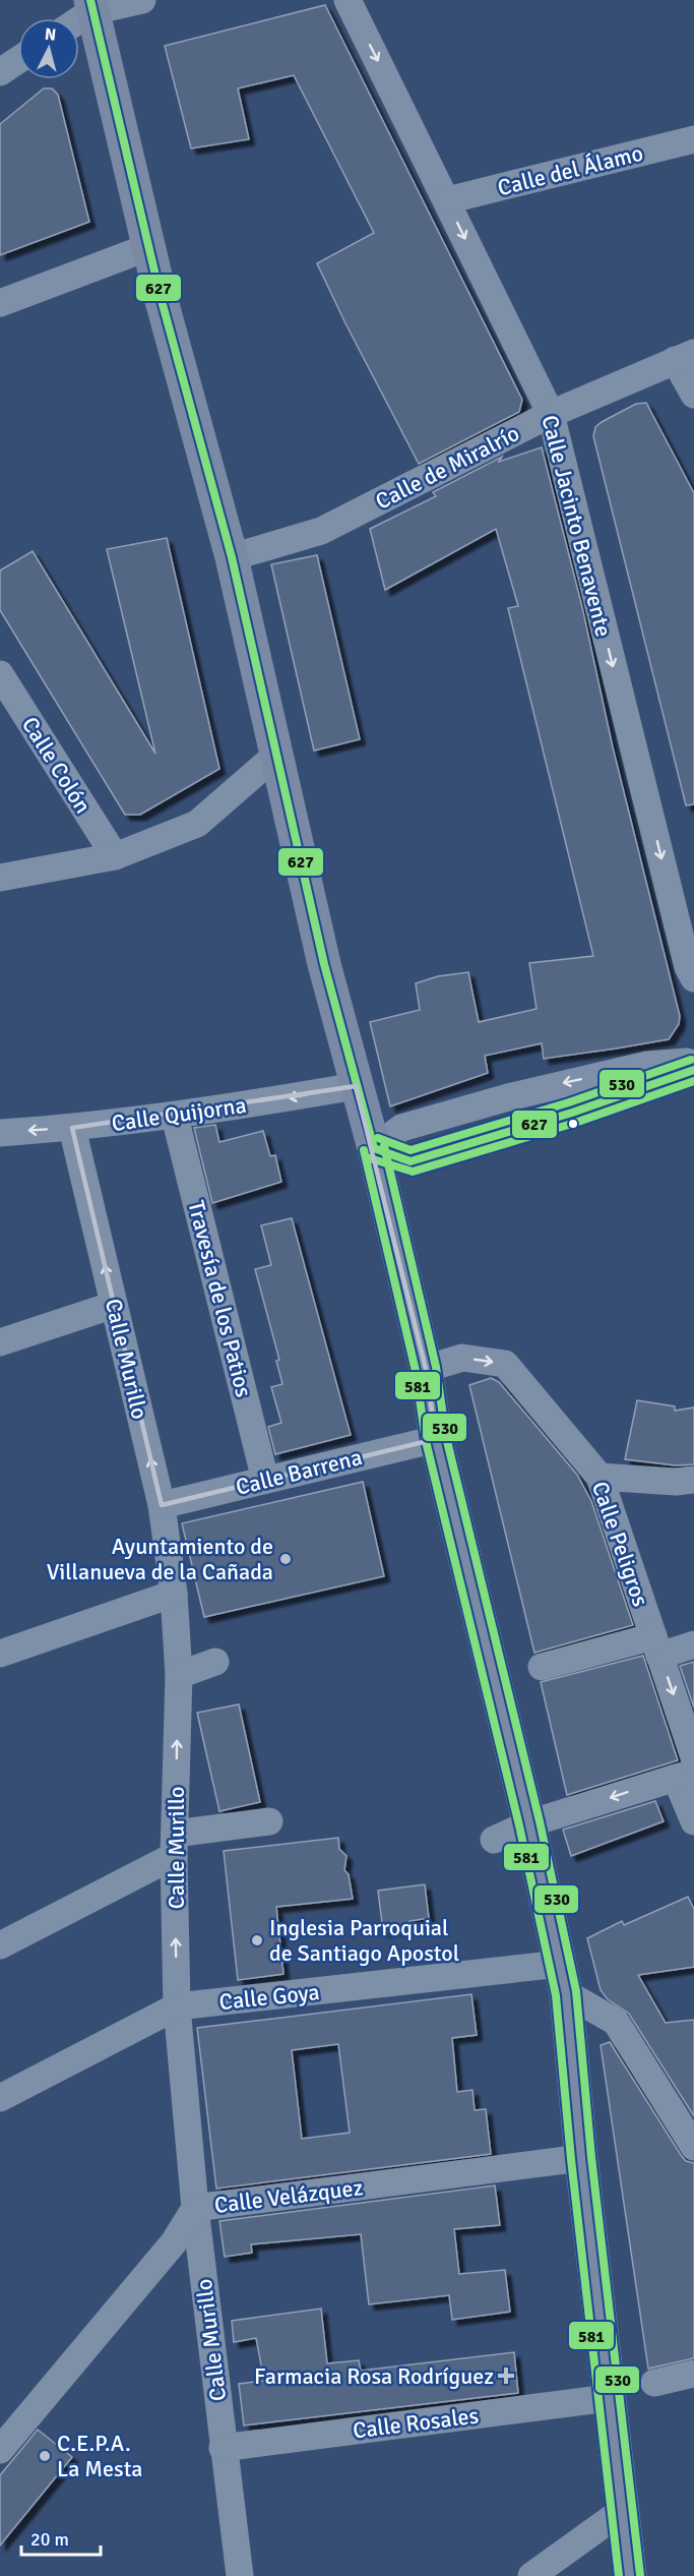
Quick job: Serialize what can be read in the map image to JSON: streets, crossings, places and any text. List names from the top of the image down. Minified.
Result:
{"streets":{"street":["Calle del Álamo","Calle de Miralrío","Calle Jacinto Benavente","Calle Colón","Calle Quijorna","Travesía de los Patios","Calle Murillo","Calle Barrena","Calle Peligros","Calle Goya","Calle Velázquez","Calle Rosales"]},"crossings":[["Calle del Álamo","Calle Jacinto Benavente"],["Calle de Miralrío","Calle Jacinto Benavente"],["Calle Quijorna","Travesía de los Patios"],["Calle Quijorna","Calle Murillo"],["Travesía de los Patios","Calle Barrena"],["Calle Murillo","Calle Barrena"],["Calle Murillo","Calle Goya"],["Calle Murillo","Calle Velázquez"],["Calle Murillo","Calle Rosales"]],"one_way":["Calle Jacinto Benavente","Calle Quijorna","Calle Murillo","Calle Peligros"],"places":{"other":["Ayuntamiento de Villanueva de la Cañada","Inglesia Parroquial de Santiago Apostol","C.E.P.A. La Mesta"],"health":["Farmacia Rosa Rodríguez"]},"lines":["transit line 627","transit line 530","transit line 581"],"scale_bar":"20 m","north":"top"}
